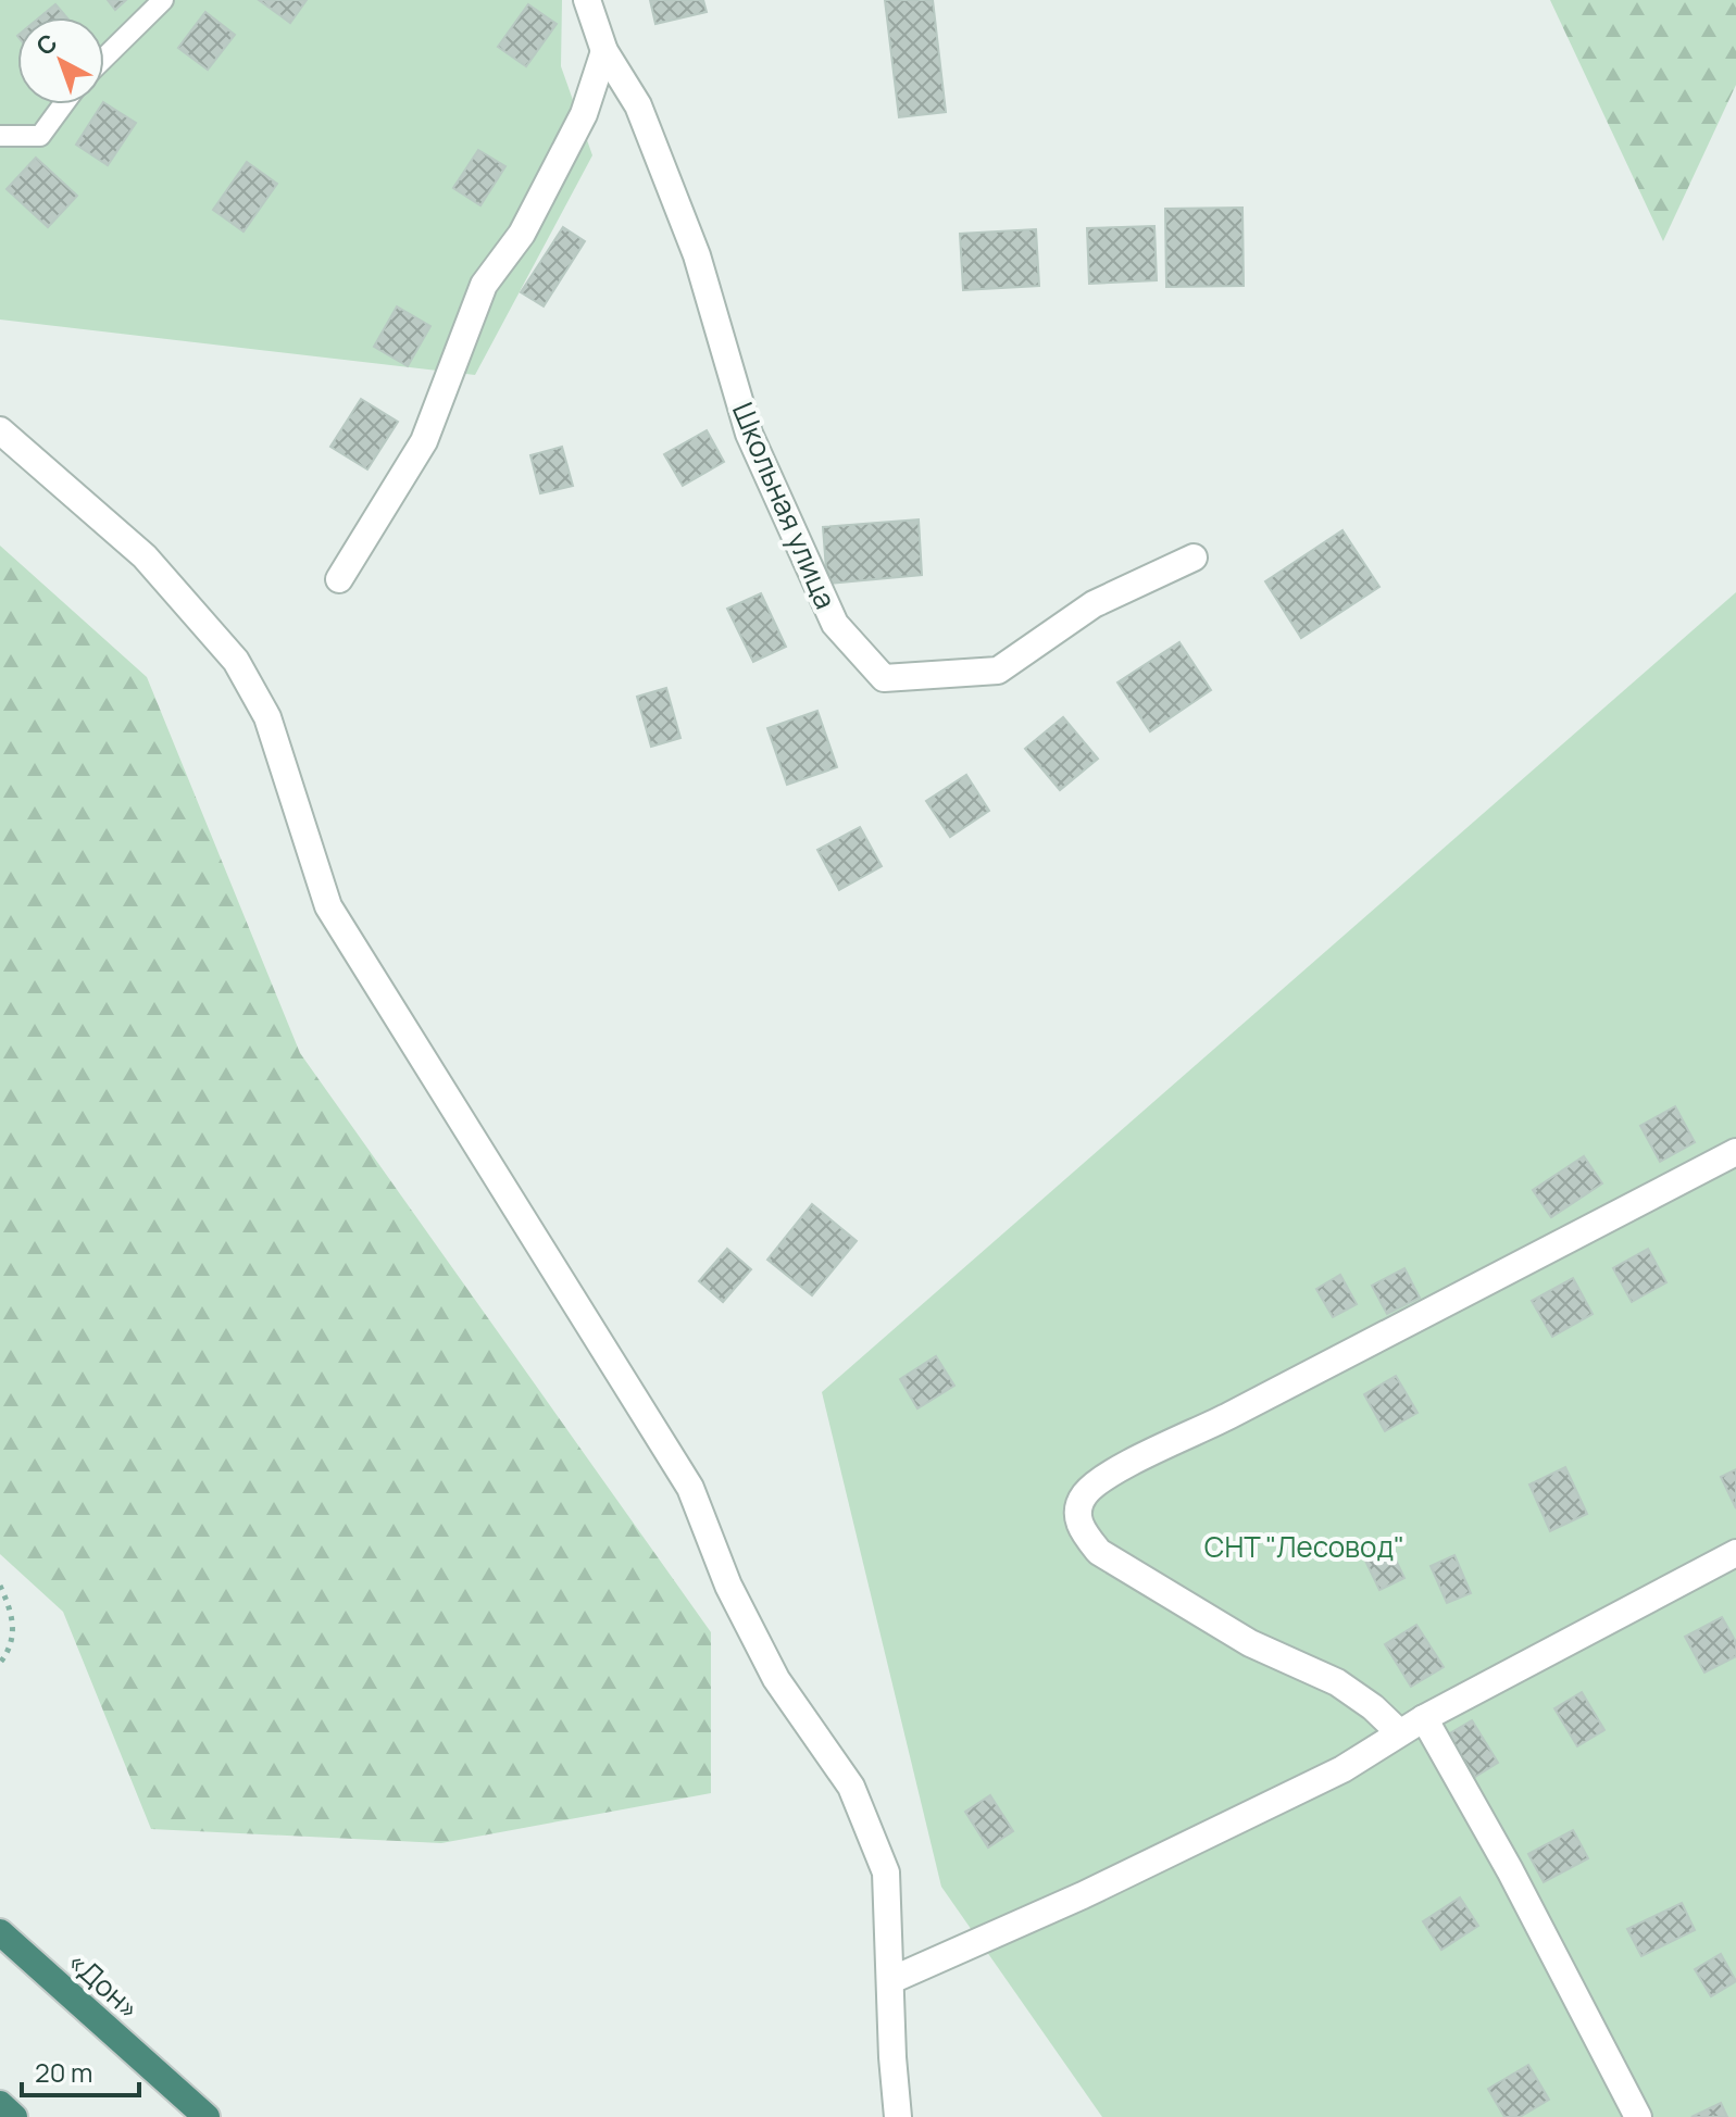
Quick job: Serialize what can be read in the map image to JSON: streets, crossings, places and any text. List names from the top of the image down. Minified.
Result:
{"streets":{"highway":["«Дон»"],"street":["Школьная улица"]},"parks":["СНТ \"Лесовод\""],"scale_bar":"20 m","north":"top left"}
